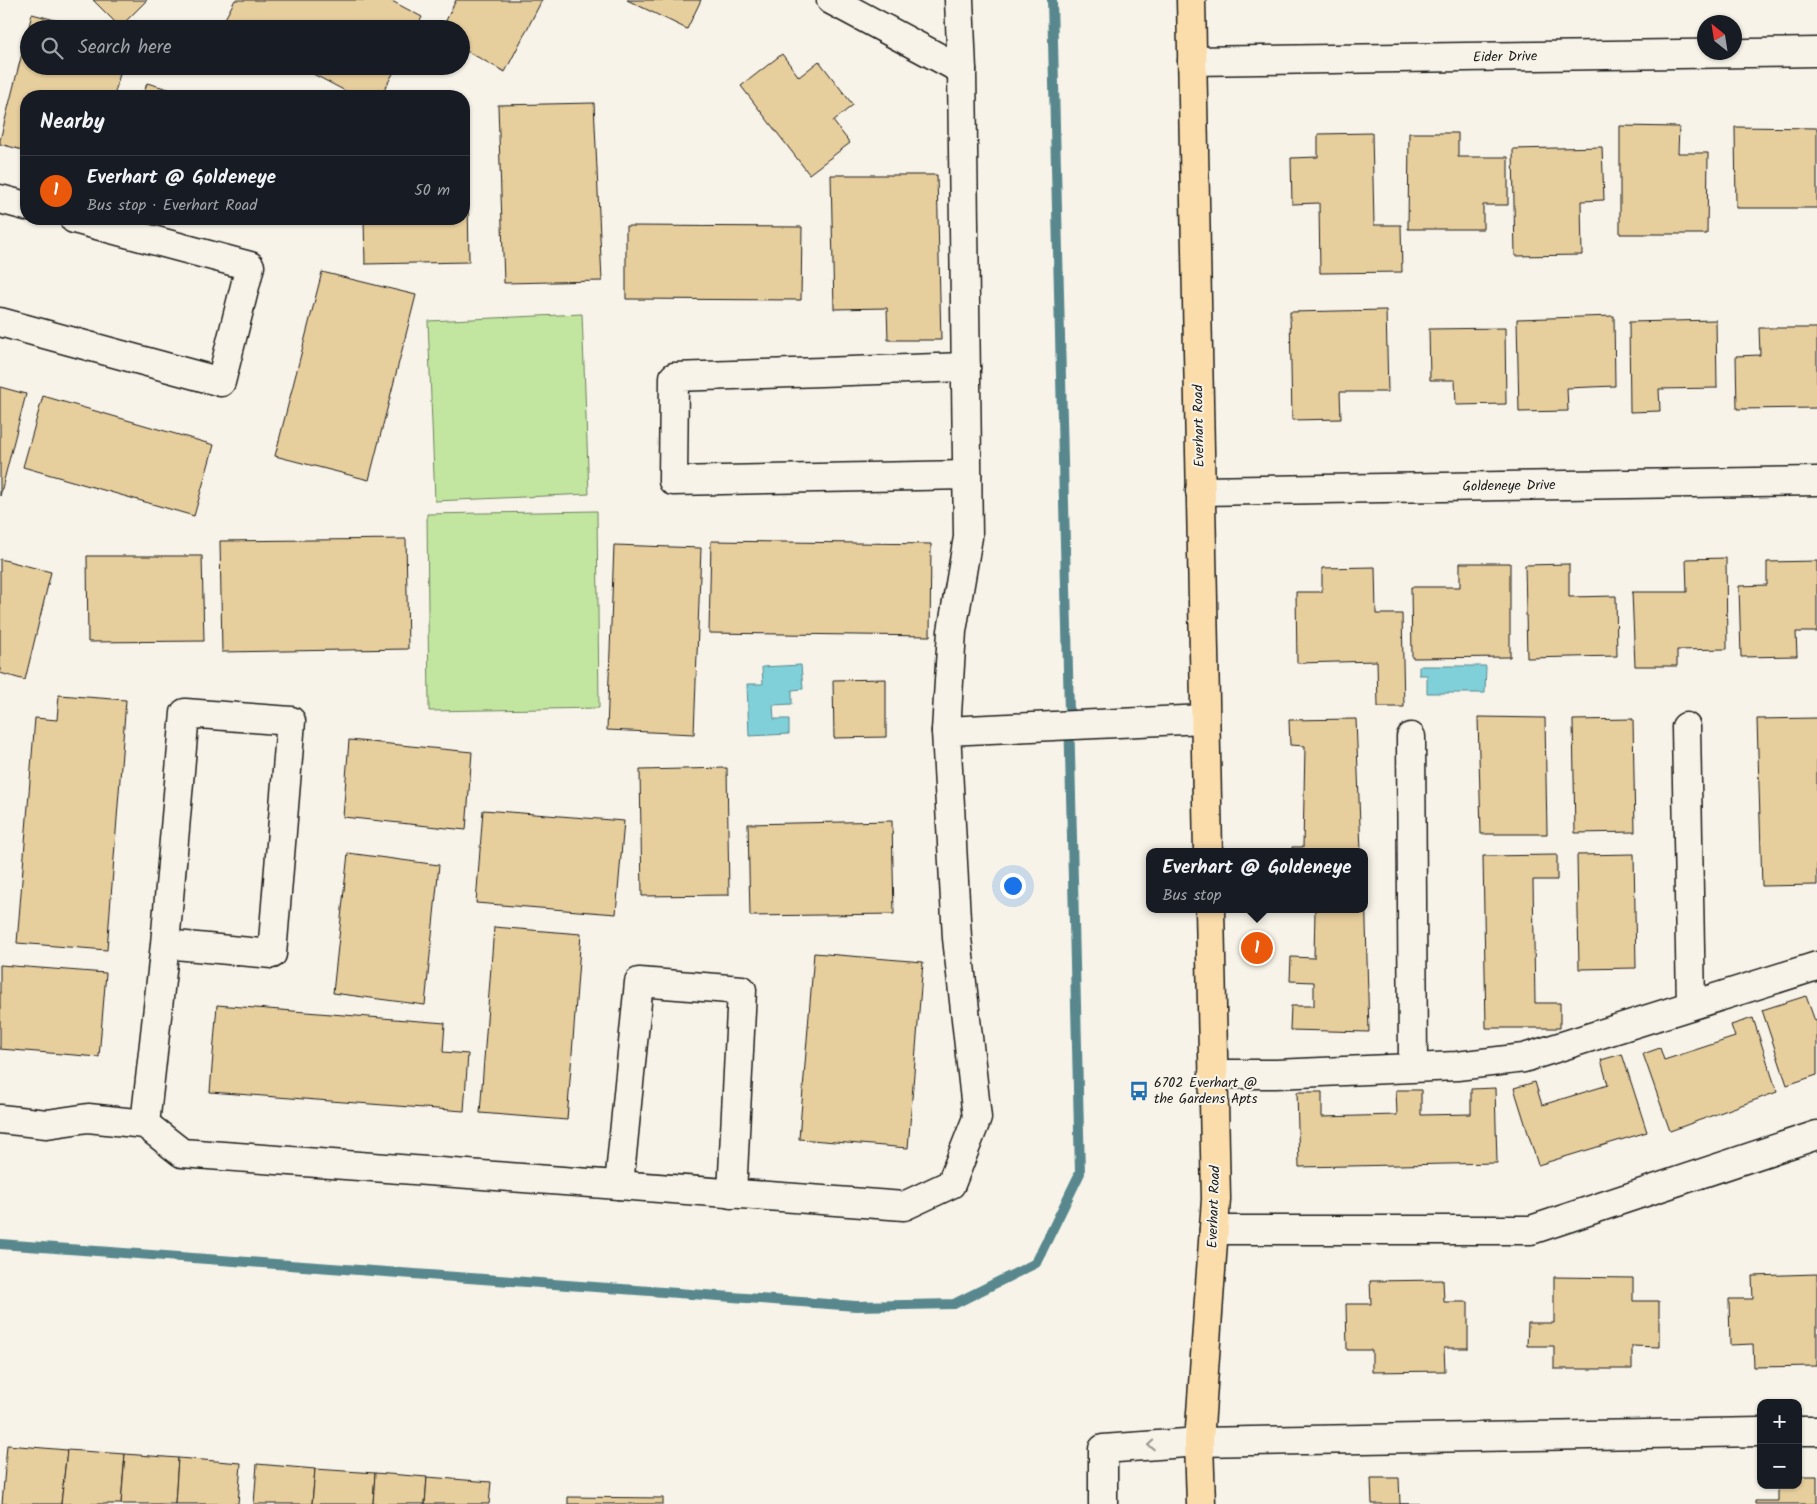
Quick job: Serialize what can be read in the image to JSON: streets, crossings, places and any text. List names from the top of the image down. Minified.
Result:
{"streets":{"main road":["Everhart Road"],"street":["Eider Drive","Goldeneye Drive"]},"crossings":[["Eider Drive","Everhart Road"],["Everhart Road","Goldeneye Drive"]],"places":{"bus stop":["6702 Everhart @ the Gardens Apts"]},"north":"top left","page":{"search":"Search here","heading":"Nearby","list":[{"mark":"1","name":"Everhart @ Goldeneye","note":"Bus stop · Everhart Road","value":"50 m"}],"popup":["Everhart @ Goldeneye","Bus stop"],"pins":"1","map_buttons":["+","−"]}}
